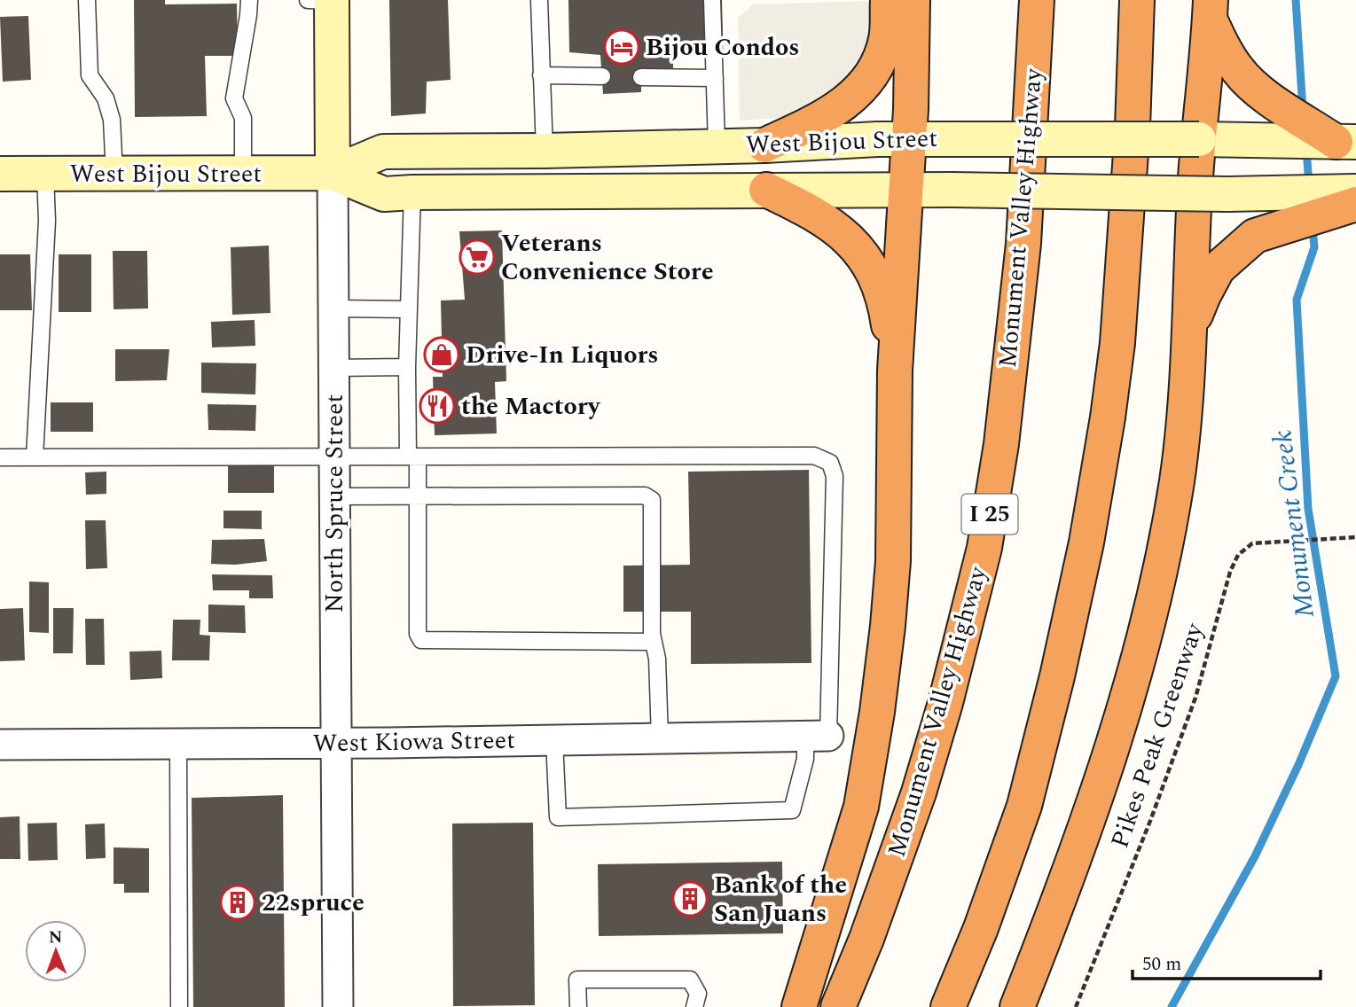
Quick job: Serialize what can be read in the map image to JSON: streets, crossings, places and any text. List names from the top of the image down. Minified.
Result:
{"streets":{"highway":["Monument Valley Highway","I 25"],"main road":["West Bijou Street","North Spruce Street"],"street":["West Kiowa Street"],"path":["Pikes Peak Greenway"]},"crossings":[["West Bijou Street","North Spruce Street"],["North Spruce Street","West Kiowa Street"]],"water":["Monument Creek"],"places":{"hotel":["Bijou Condos"],"supermarket":["Veterans Convenience Store"],"shop":["Drive-In Liquors"],"restaurant":["the Mactory"],"building":["Bank of the San Juans","22spruce"]},"scale_bar":"50 m","north":"top"}
